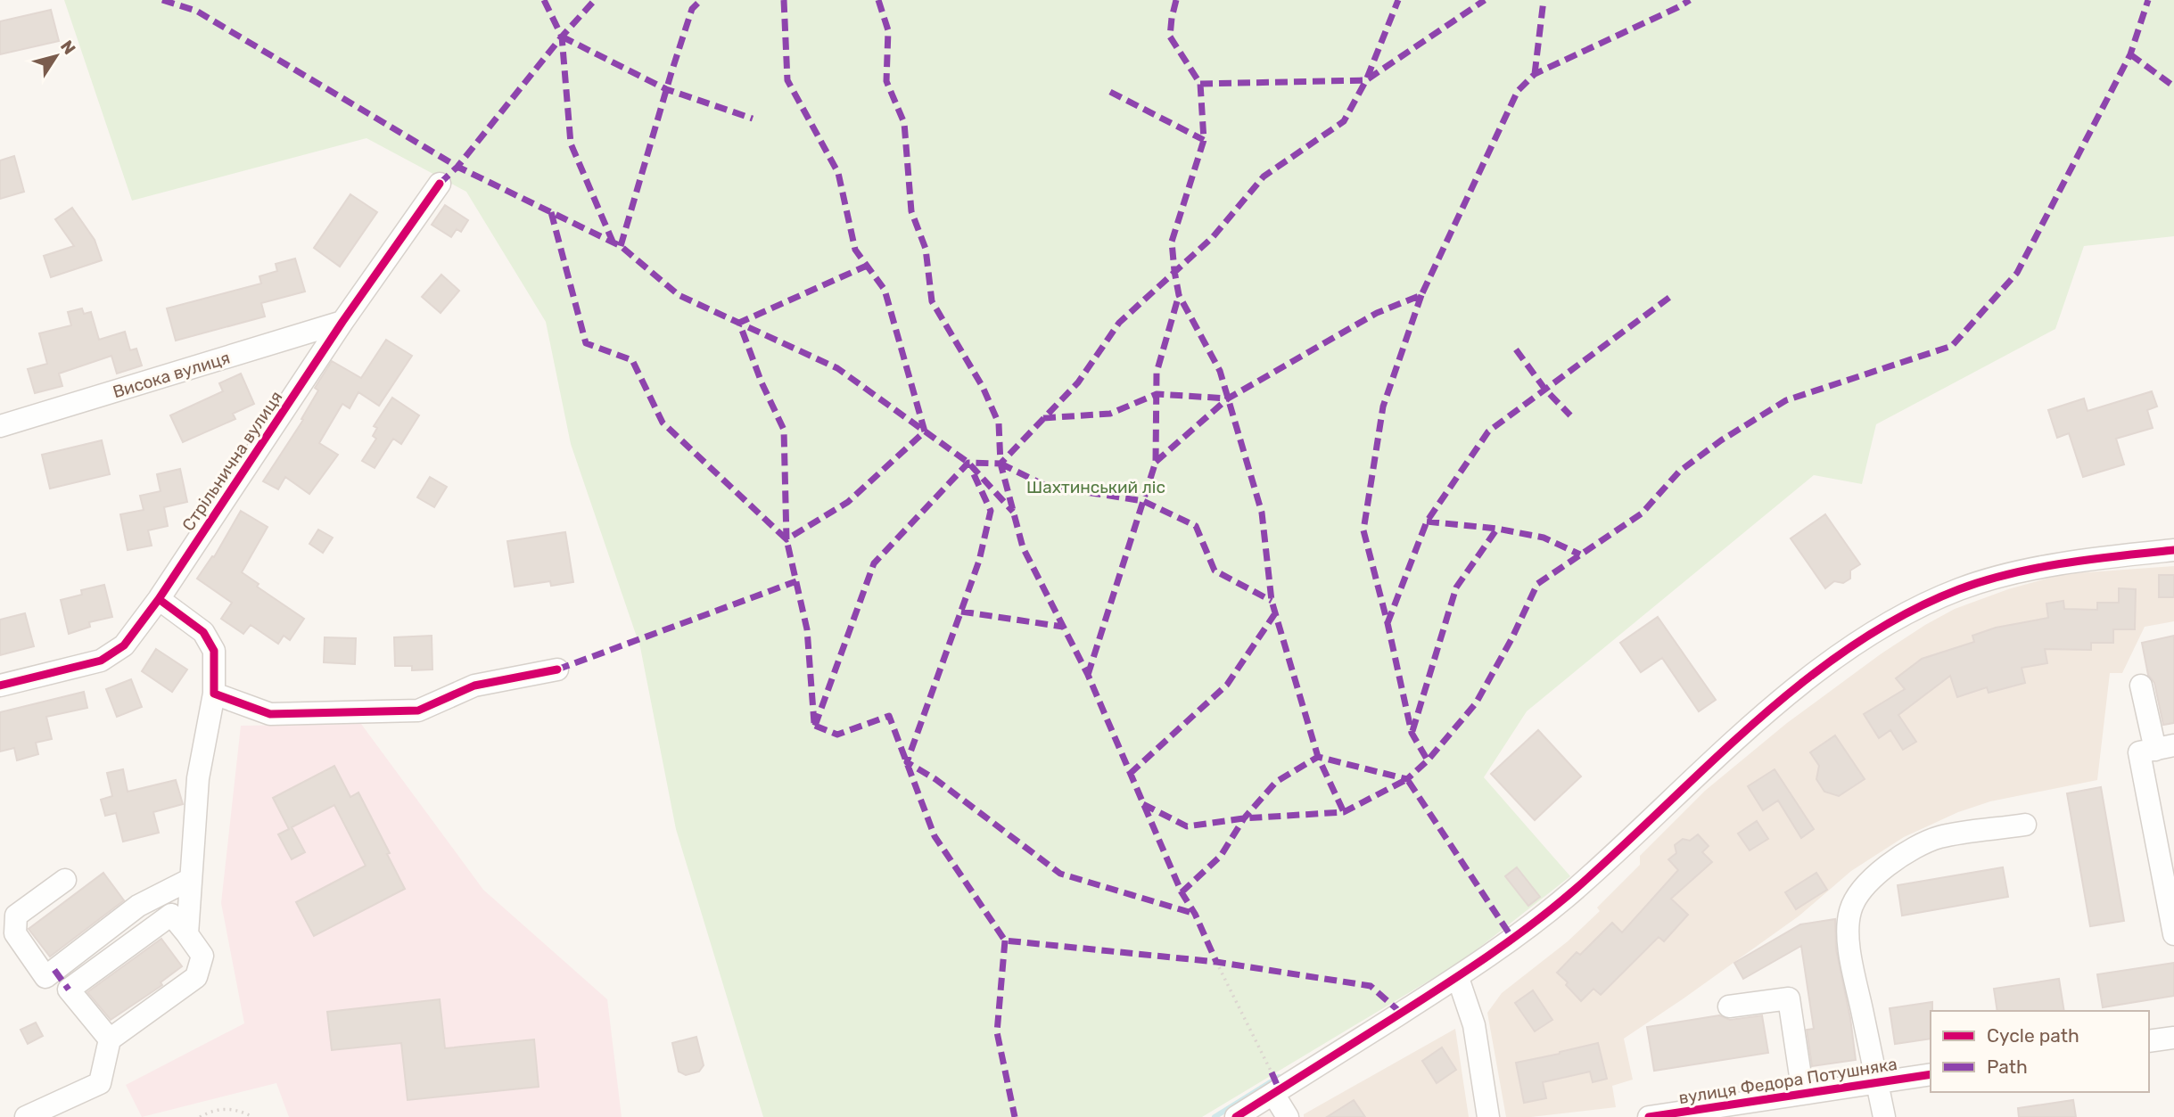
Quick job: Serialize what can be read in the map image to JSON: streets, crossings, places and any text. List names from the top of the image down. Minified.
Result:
{"streets":{"street":["Висока вулиця","Стрільнична вулиця","вулиця Федора Потушняка"]},"crossings":[["Висока вулиця","Стрільнична вулиця"]],"parks":["Шахтинський ліс"],"legend":["Cycle path","Path"],"north":"top right"}
